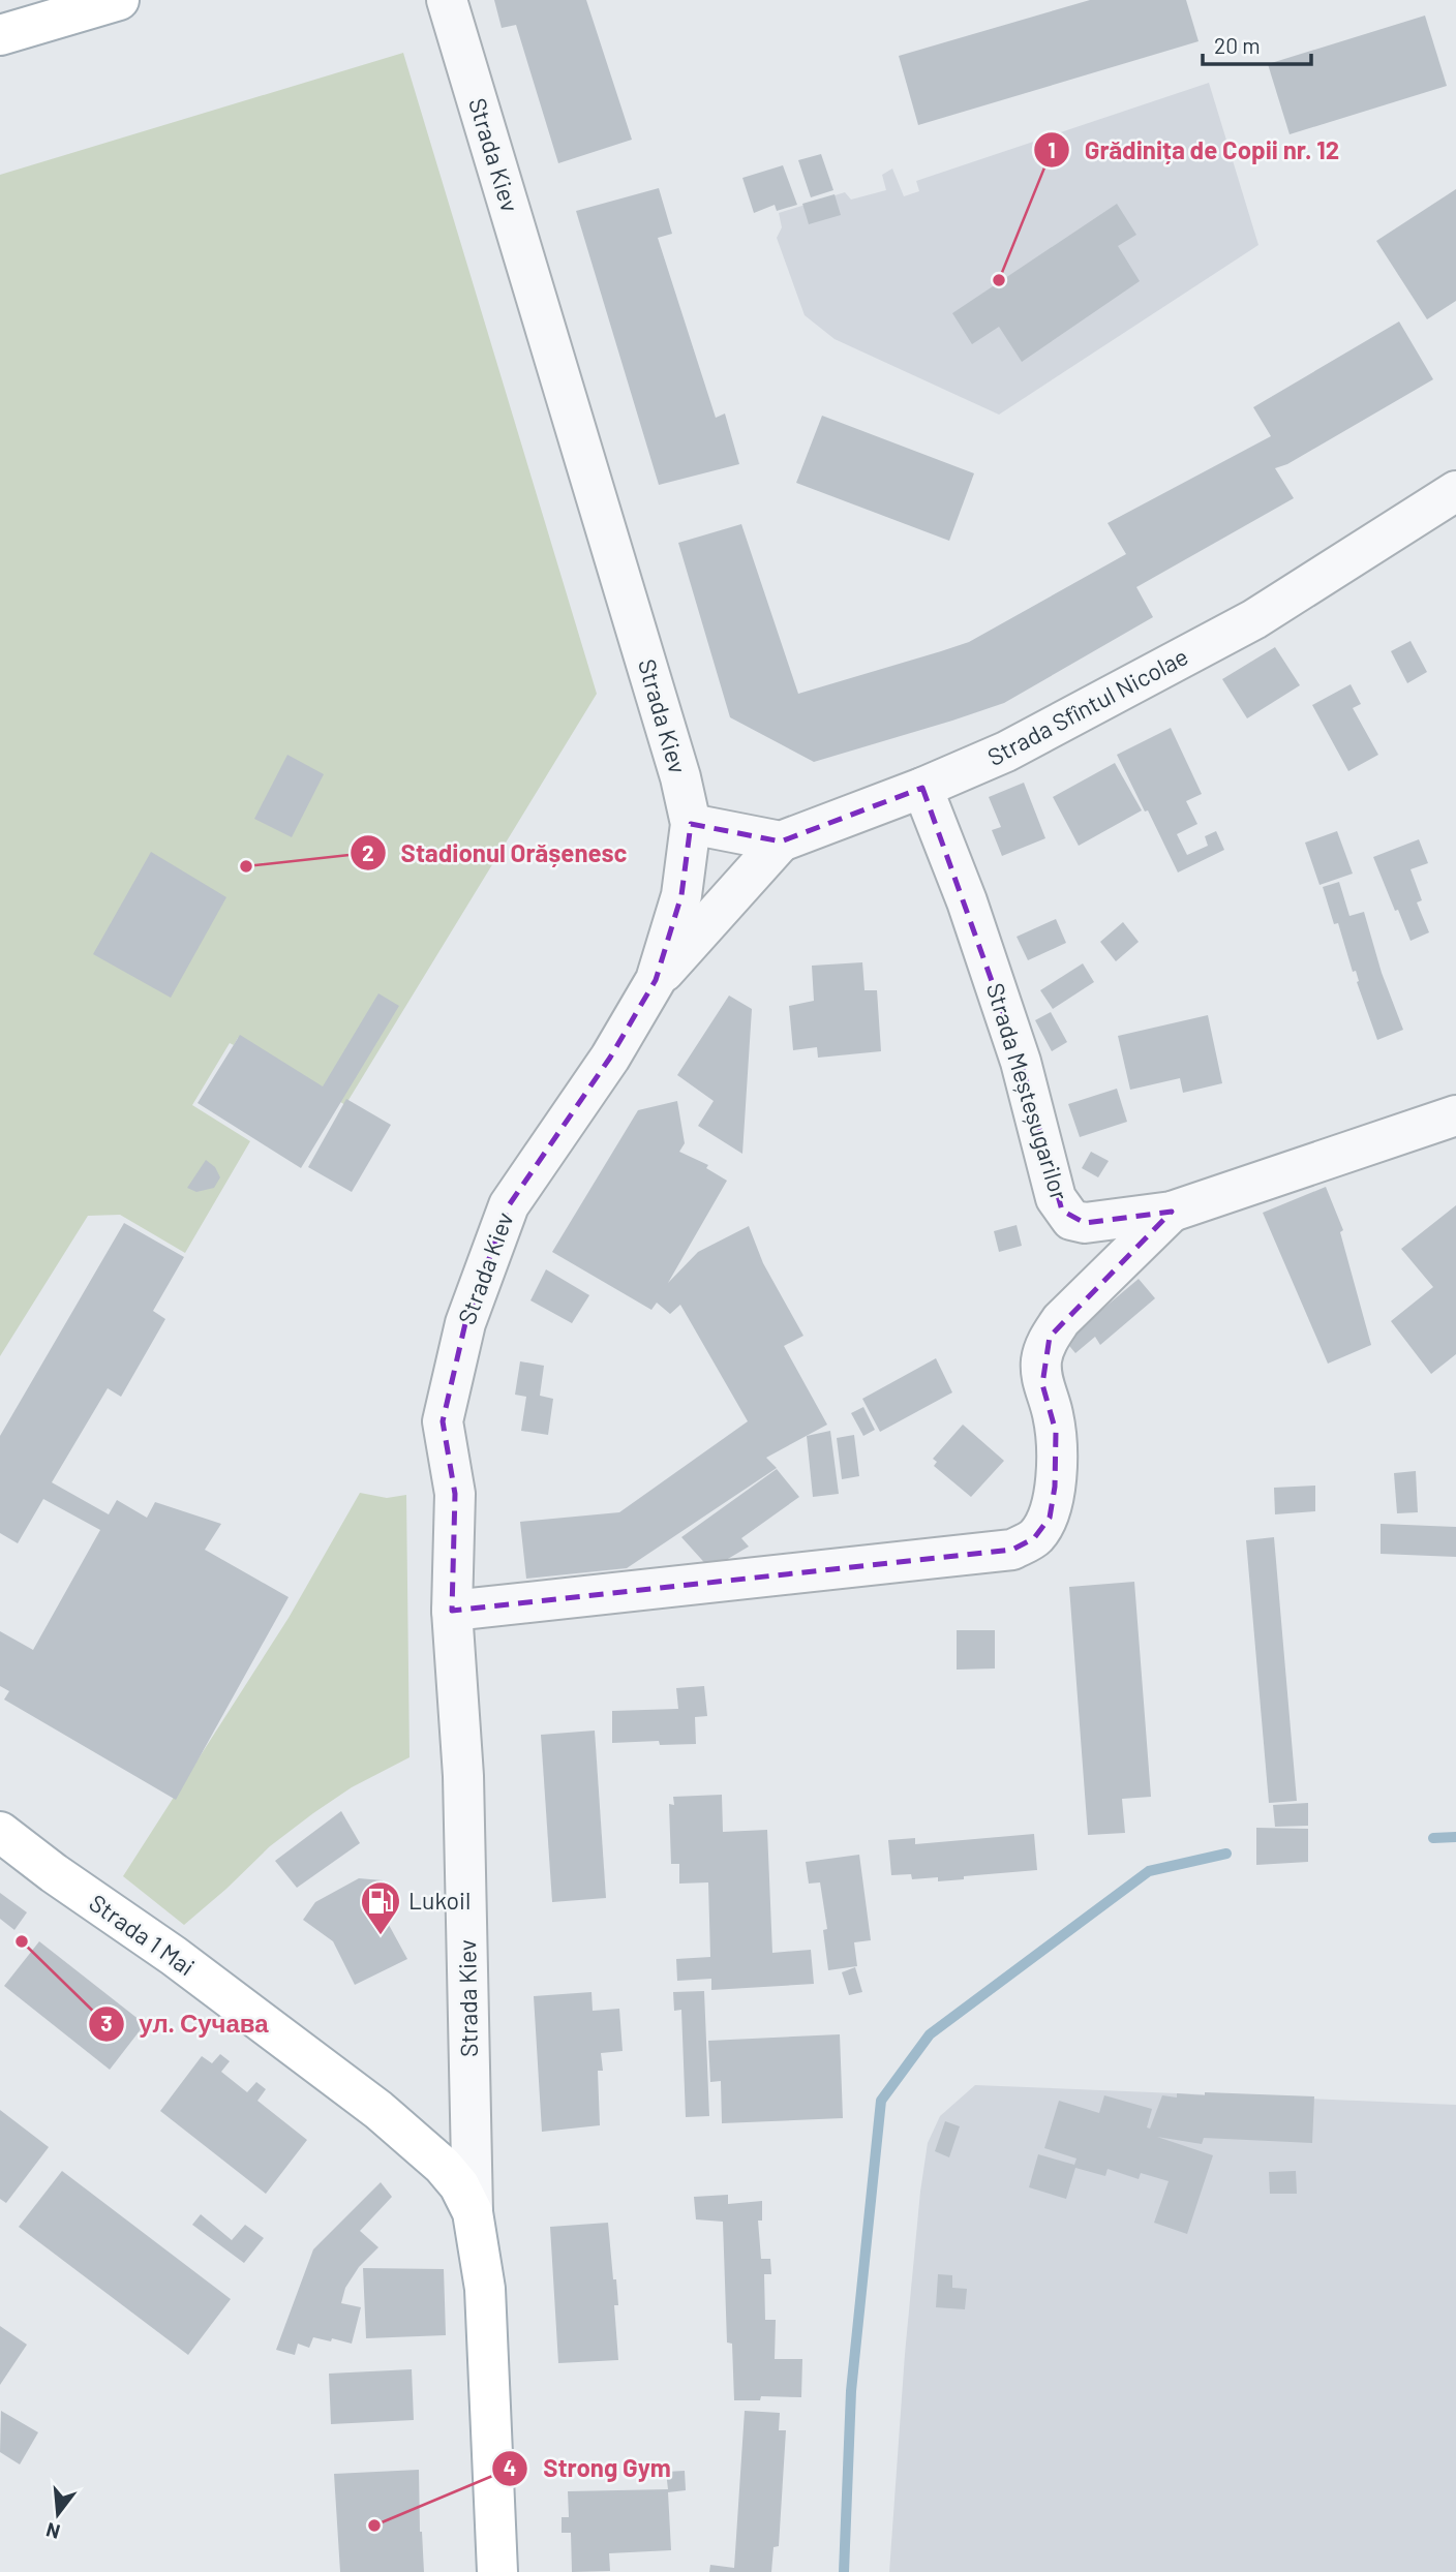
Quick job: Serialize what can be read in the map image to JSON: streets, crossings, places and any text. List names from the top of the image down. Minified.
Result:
{"streets":{"main road":["Strada Kiev","Strada 1 Mai"],"street":["Strada Sfîntul Nicolae","Strada Meșteșugarilor"]},"crossings":[["Strada Kiev","Strada 1 Mai"],["Strada Sfîntul Nicolae","Strada Meșteșugarilor"]],"places":{"other":["Grădinița de Copii nr. 12","Stadionul Orășenesc","ул. Сучава","Strong Gym"],"fuel station":["Lukoil"]},"scale_bar":"20 m","north":"bottom"}
